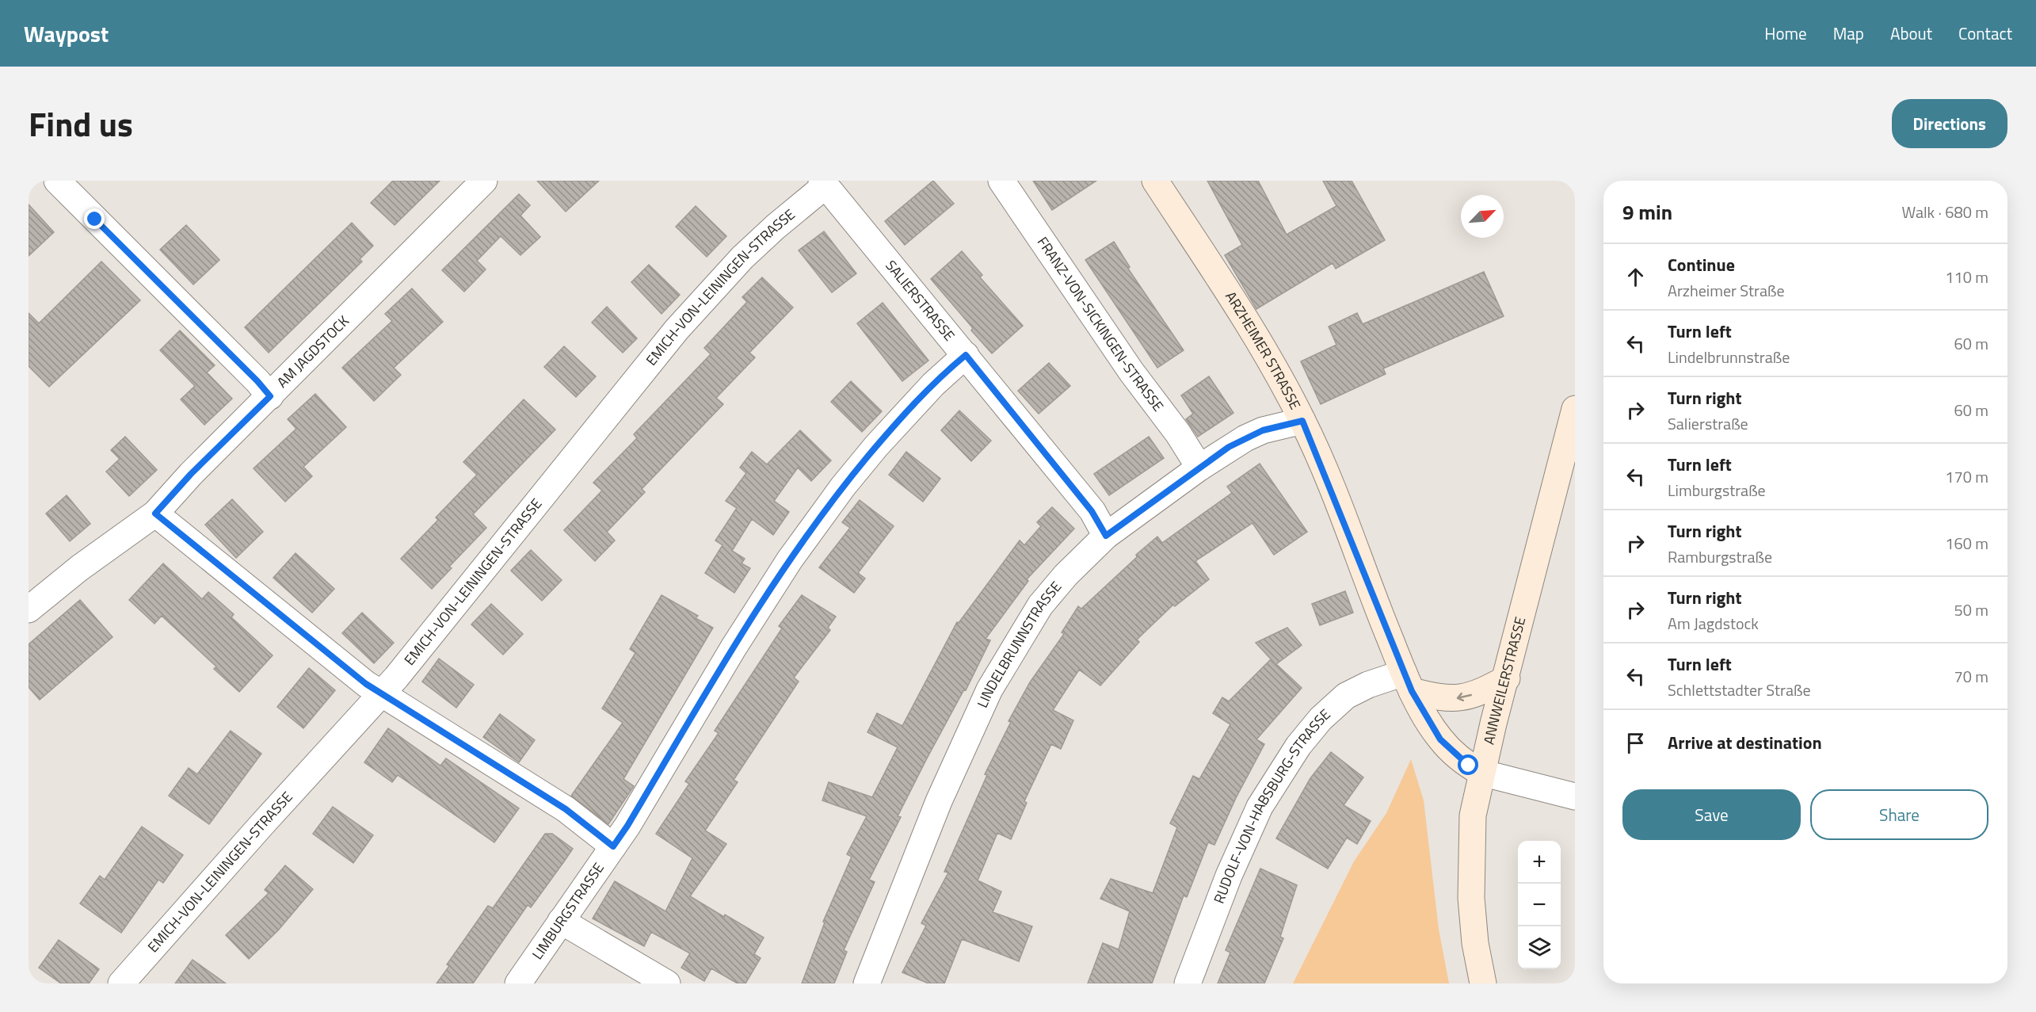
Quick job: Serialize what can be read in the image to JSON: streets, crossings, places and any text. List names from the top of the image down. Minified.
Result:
{"streets":{"street":["EMICH-VON-LEININGEN-STRASSE","SALIERSTRASSE","FRANZ-VON-SICKINGEN-STRASSE","ARZHEIMER STRASSE","AM JAGDSTOCK","LINDELBRUNNSTRASSE","ANNWEILERSTRASSE","RUDOLF-VON-HABSBURG-STRASSE","LIMBURGSTRASSE"]},"crossings":[["EMICH-VON-LEININGEN-STRASSE","SALIERSTRASSE"],["SALIERSTRASSE","LINDELBRUNNSTRASSE"],["SALIERSTRASSE","LIMBURGSTRASSE"],["FRANZ-VON-SICKINGEN-STRASSE","LINDELBRUNNSTRASSE"],["ARZHEIMER STRASSE","LINDELBRUNNSTRASSE"],["ARZHEIMER STRASSE","ANNWEILERSTRASSE"],["ARZHEIMER STRASSE","RUDOLF-VON-HABSBURG-STRASSE"]],"north":"top right","page":{"header":"Waypost","nav":["Home","Map","About","Contact"],"title":"Find us","buttons":["Directions",["Save","Share"]],"heading":["9 min","Walk · 680 m"],"list":[["Continue","Arzheimer Straße","110 m"],["Turn left","Lindelbrunnstraße","60 m"],["Turn right","Salierstraße","60 m"],["Turn left","Limburgstraße","170 m"],["Turn right","Ramburgstraße","160 m"],["Turn right","Am Jagdstock","50 m"],["Turn left","Schlettstadter Straße","70 m"],"Arrive at destination"],"map_buttons":["+","−"]}}
